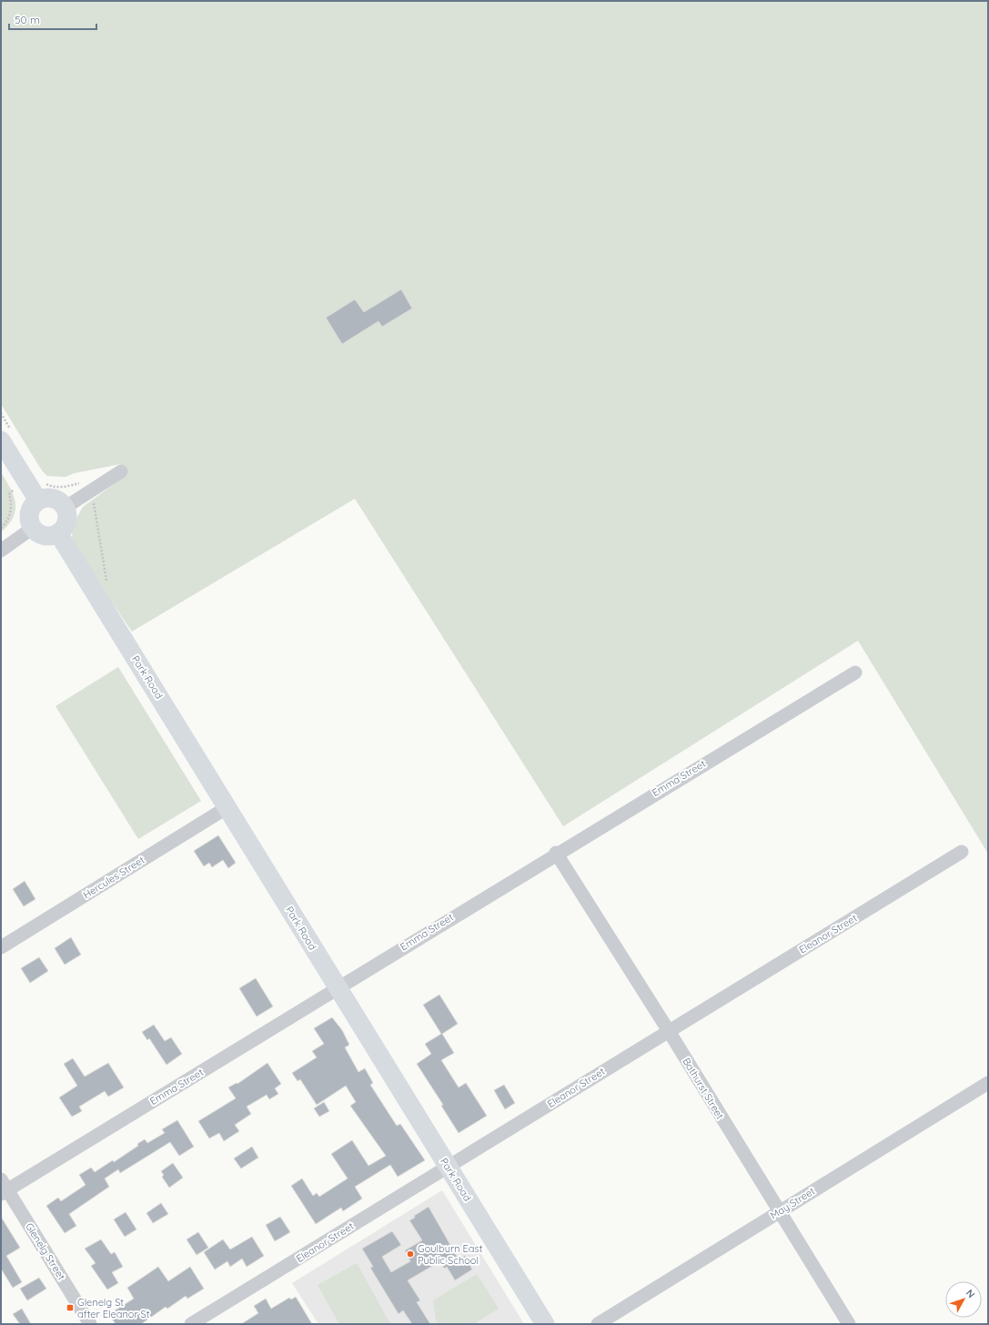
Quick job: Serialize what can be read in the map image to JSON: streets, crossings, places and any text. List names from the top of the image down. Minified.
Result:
{"streets":{"street":["Park Road","Emma Street","Hercules Street","Eleanor Street","Bathurst Street","May Street","Glenelg Street"]},"crossings":[["Park Road","Emma Street"],["Park Road","Hercules Street"],["Park Road","Eleanor Street"],["Emma Street","Bathurst Street"],["Emma Street","Glenelg Street"],["Eleanor Street","Bathurst Street"],["Bathurst Street","May Street"]],"places":{"other":["Goulburn East Public School"],"transit":["Glenelg St after Eleanor St"]},"scale_bar":"50 m","north":"top right"}
